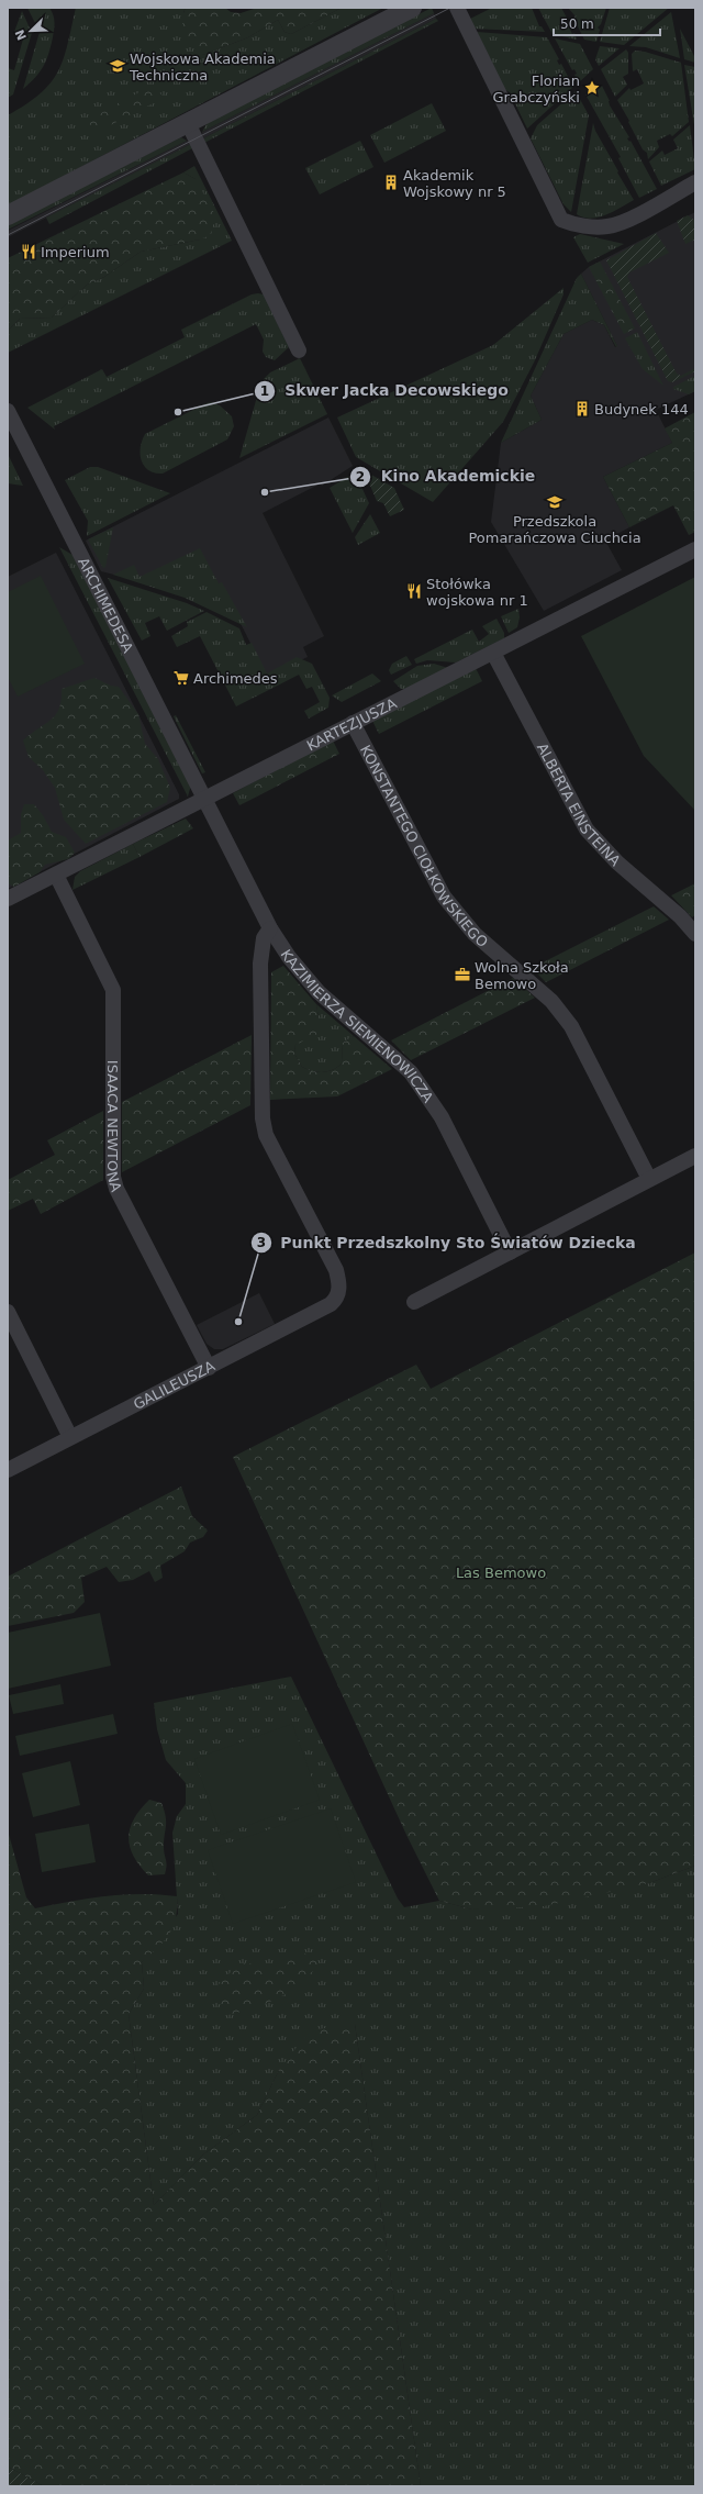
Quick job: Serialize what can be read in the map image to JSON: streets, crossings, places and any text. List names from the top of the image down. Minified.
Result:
{"streets":{"street":["ARCHIMEDESA","KARTEZJUSZA","ALBERTA EINSTEINA","KONSTANTEGO CIOŁKOWSKIEGO","KAZIMIERZA SIEMIENOWICZA","ISAACA NEWTONA","GALILEUSZA"]},"crossings":[["ARCHIMEDESA","KARTEZJUSZA"],["ARCHIMEDESA","KAZIMIERZA SIEMIENOWICZA"],["KARTEZJUSZA","ALBERTA EINSTEINA"],["KARTEZJUSZA","KONSTANTEGO CIOŁKOWSKIEGO"],["KARTEZJUSZA","KAZIMIERZA SIEMIENOWICZA"],["KARTEZJUSZA","ISAACA NEWTONA"],["KAZIMIERZA SIEMIENOWICZA","GALILEUSZA"],["ISAACA NEWTONA","GALILEUSZA"]],"parks":["Las Bemowo"],"places":{"school or university":["Wojskowa Akademia Techniczna","Przedszkola Pomarańczowa Ciuchcia"],"place":["Florian Grabczyński"],"building":["Akademik Wojskowy nr 5","Budynek 144"],"restaurant":["Imperium","Stołówka wojskowa nr 1"],"other":["Skwer Jacka Decowskiego","Kino Akademickie","Punkt Przedszkolny Sto Światów Dziecka"],"supermarket":["Archimedes"],"office":["Wolna Szkoła Bemowo"]},"scale_bar":"50 m","north":"bottom left"}
